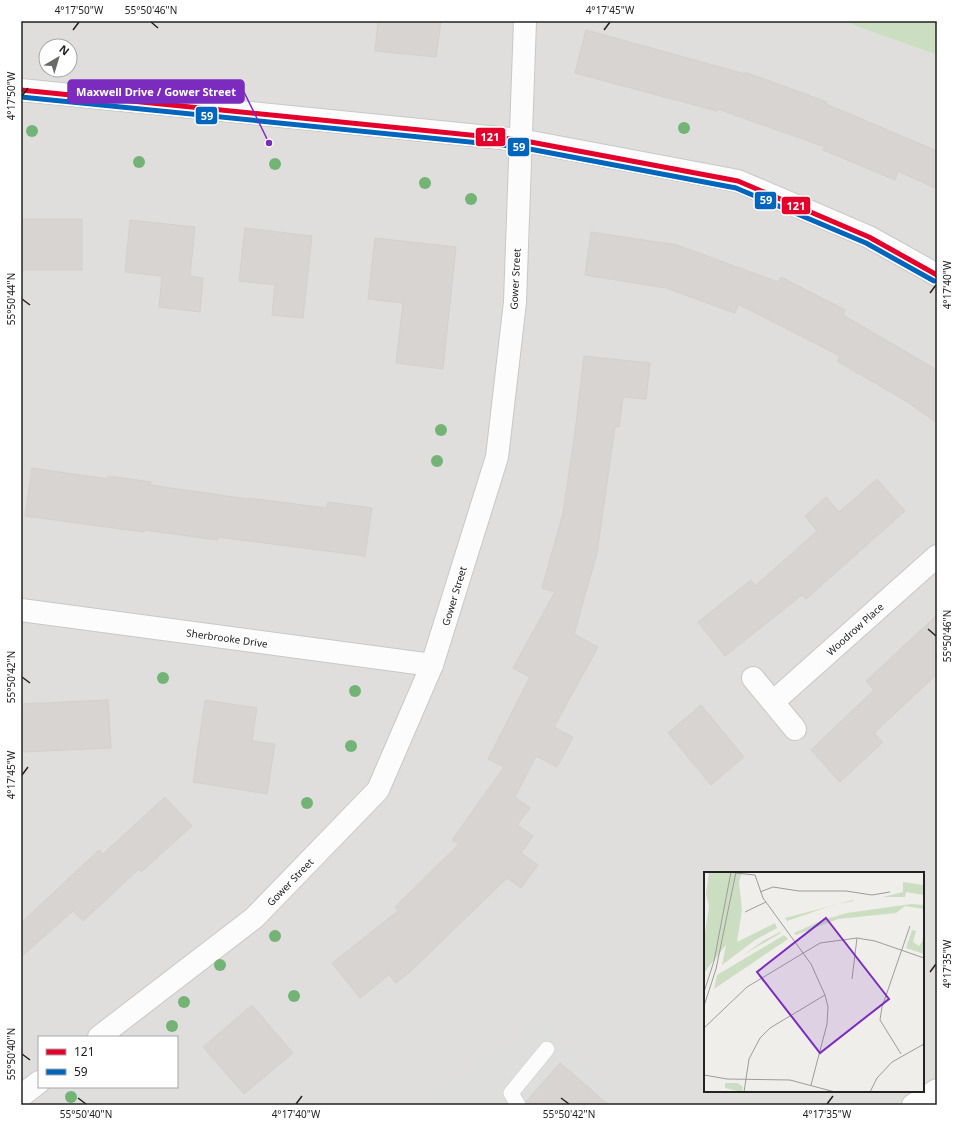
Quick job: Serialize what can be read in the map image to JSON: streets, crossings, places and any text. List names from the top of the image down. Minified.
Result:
{"streets":{"street":["Gower Street","Woodrow Place","Sherbrooke Drive"]},"crossings":[["Gower Street","Sherbrooke Drive"]],"places":["Maxwell Drive / Gower Street"],"lines":["transit line 121","transit line 59"],"legend":["121","59"],"north":"top right","coordinates":["4°17'50\"W","55°50'46\"N","4°17'45\"W","4°17'40\"W","55°50'44\"N","55°50'42\"N","4°17'35\"W","55°50'40\"N"]}
